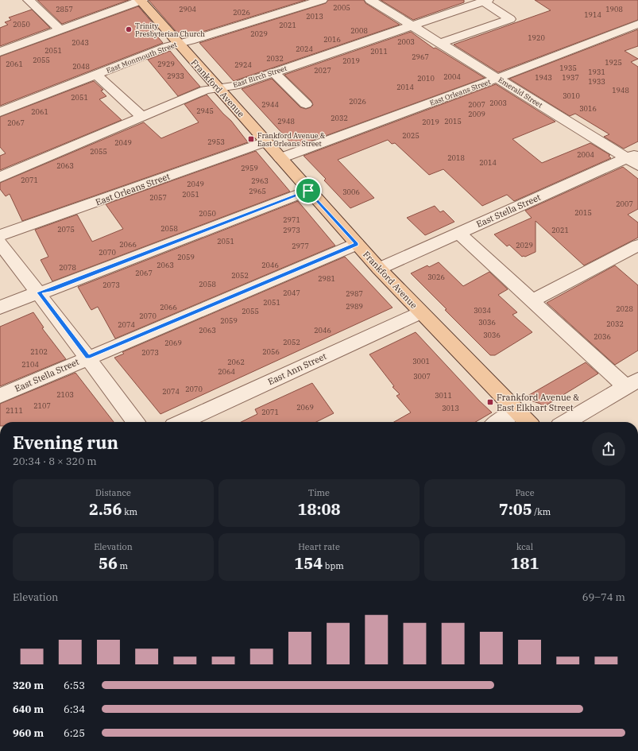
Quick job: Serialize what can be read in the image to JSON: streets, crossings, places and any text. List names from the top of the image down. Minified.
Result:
{"streets":{"main road":["Frankford Avenue"],"street":["East Monmouth Street","East Birch Street","East Orleans Street","Emerald Street","East Stella Street","East Ann Street"]},"crossings":[["East Monmouth Street","Frankford Avenue"],["East Birch Street","Frankford Avenue"],["East Birch Street","Emerald Street"],["Frankford Avenue","East Orleans Street"],["Frankford Avenue","East Stella Street"],["Frankford Avenue","East Ann Street"],["East Orleans Street","Emerald Street"],["Emerald Street","East Stella Street"]],"places":{"other":["Trinity Presbyterian Church"],"transit":["Frankford Avenue & East Orleans Street","Frankford Avenue & East Elkhart Street"]},"house_numbers":["2005","2857","2904","1908","2026","1914","2013","2050","2021","2008","2029","1920","2016","2003","2043","2024","2051","2011","2967","2032","2055","2019","1925","2061","2929","2924","2048","1935","2027","1931","2933","2004","1943","1937","2010","1933","2014","1948","3010","2051","2026","2003","2944","2007","3016","2945","2061","2009","2032","2948","2015","2019","2067","2025","2953","2049","2055","2004","2018","2014","2063","2959","2071","2963","2049","2965","3006","2051","2057","2007","2015","2050","2971","2058","2075","2973","2021","2051","2066","2029","2977","2070","2059","2063","2046","2078","2067","2052","3026","2981","2058","2073","2047","2987","2051","2989","2066","2028","3034","2055","2070","2059","3036","2032","2074","2063","2046","3036","2036","2052","2069","2102","2056","2073","3001","2062","2104","2064","3007","2070","2074","2103","3011","2107","2069","3013","2111","2071"],"page":{"heading":["Evening run","20:34 · 8 × 320 m"],"stats":[["Distance","2.56 km"],["Time","18:08"],["Pace","7:05 /km"],["Elevation","56 m"],["Heart rate","154 bpm"],["kcal","181"]],"chart":["Elevation","69–74 m"],"list":[{"name":"320 m","note":"6:53"},{"name":"640 m","note":"6:34"},{"name":"960 m","note":"6:25"}]}}
